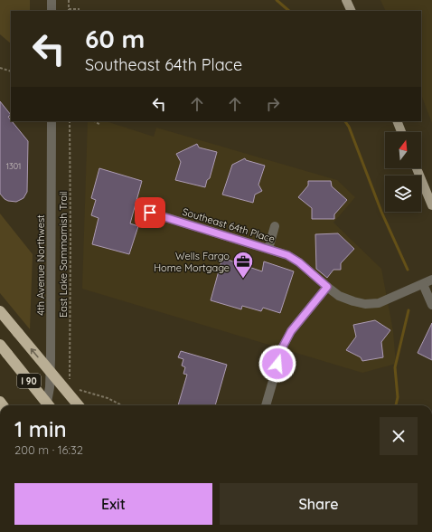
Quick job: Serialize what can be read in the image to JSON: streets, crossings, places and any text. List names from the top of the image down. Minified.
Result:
{"streets":{"highway":["I 90"],"street":["Southeast 64th Place","4th Avenue Northwest"],"path":["East Lake Sammamish Trail"]},"places":{"office":["Wells Fargo Home Mortgage"]},"house_numbers":["1301"],"north":"top","page":{"turn":["60 m","Southeast 64th Place"],"heading":["1 min","200 m · 16:32"],"buttons":["Exit","Share"]}}
